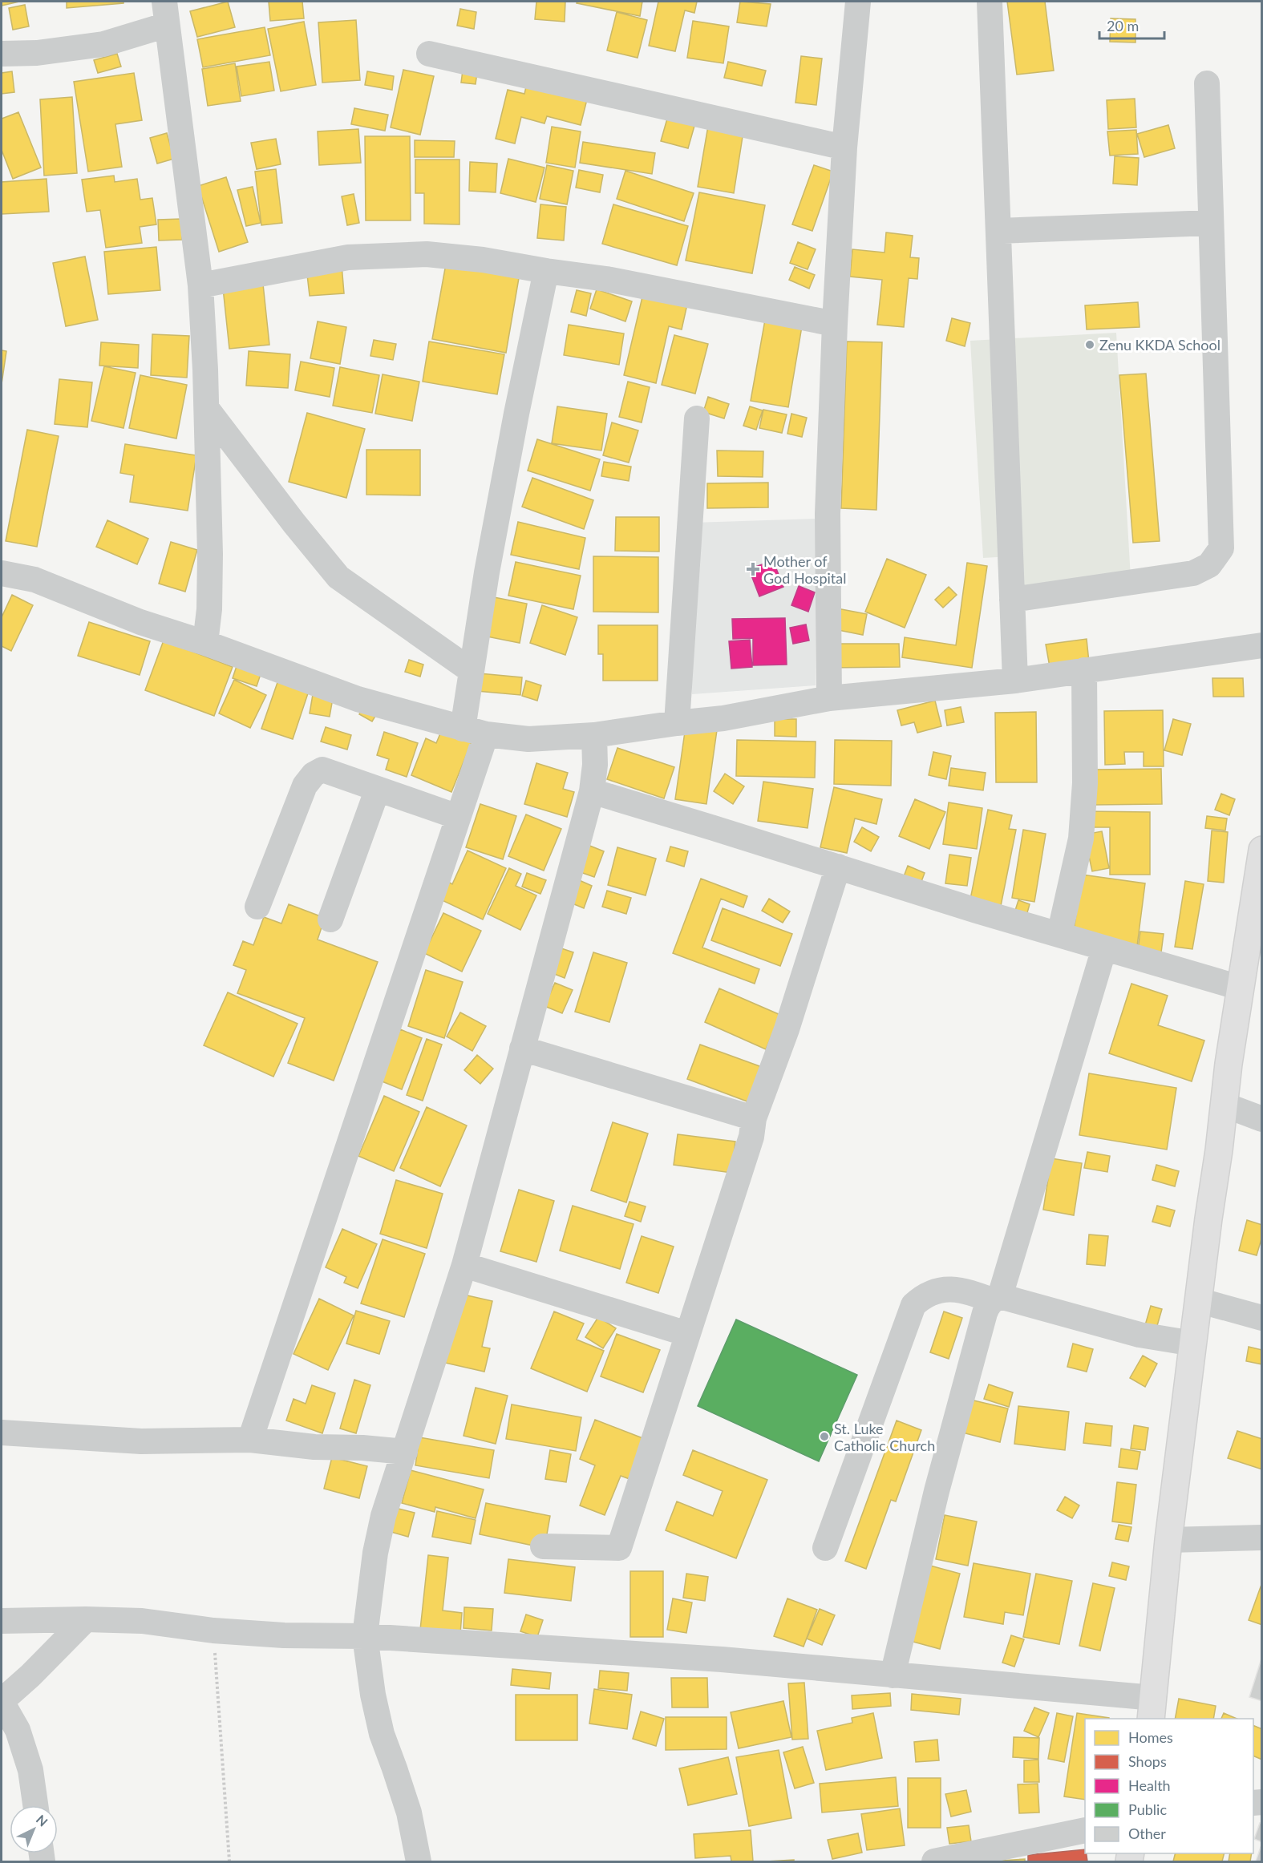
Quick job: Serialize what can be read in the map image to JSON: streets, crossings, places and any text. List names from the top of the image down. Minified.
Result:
{"places":{"other":["Zenu KKDA School","St. Luke Catholic Church"],"health":["Mother of God Hospital"]},"legend":["Homes","Shops","Health","Public","Other"],"scale_bar":"20 m","north":"top right"}
